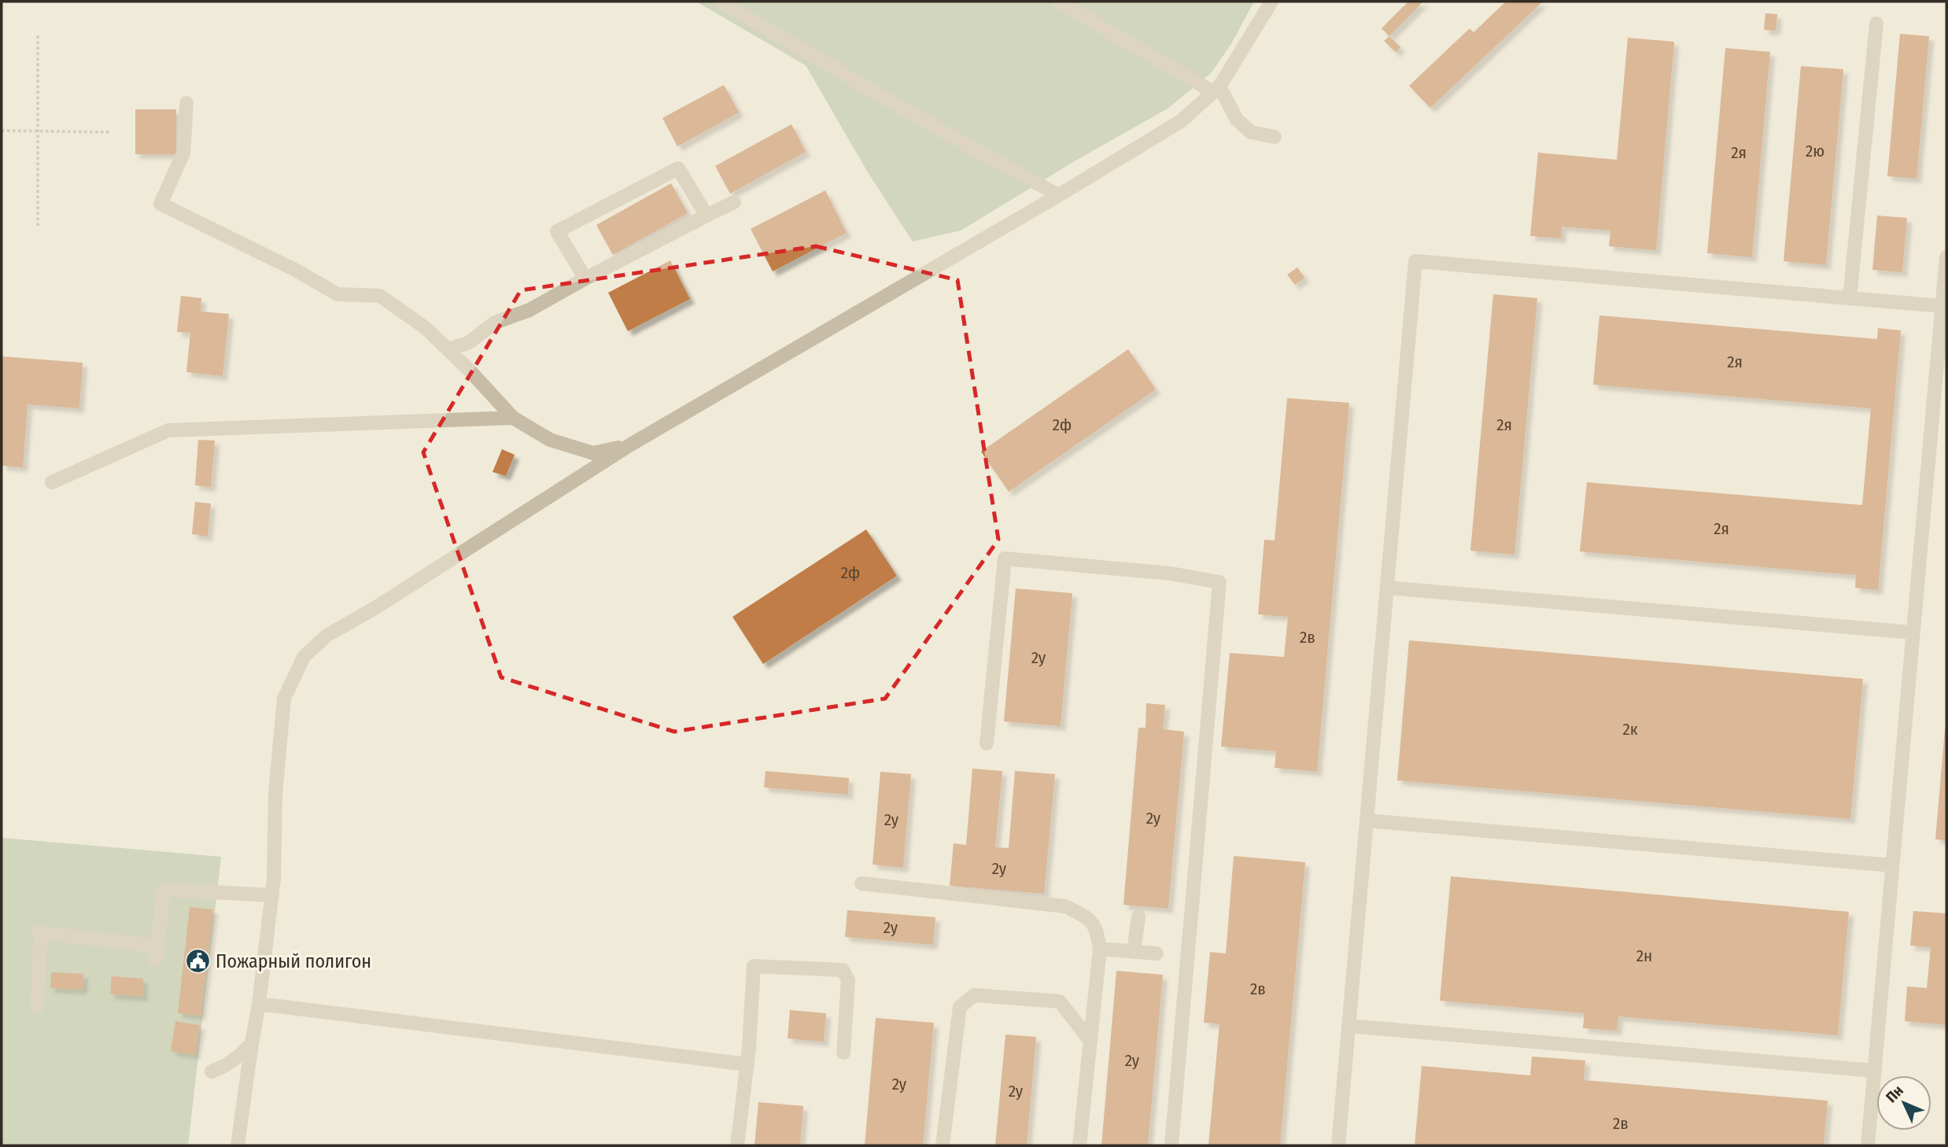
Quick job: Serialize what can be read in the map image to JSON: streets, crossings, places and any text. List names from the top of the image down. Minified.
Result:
{"places":{"public building":["Пожарный полигон"]},"house_numbers":["2ю","2я","2я","2ф","2я","2я","2ф","2в","2у","2к","2у","2у","2у","2у","2н","2в","2у","2у","2у","2в"],"north":"top left"}
